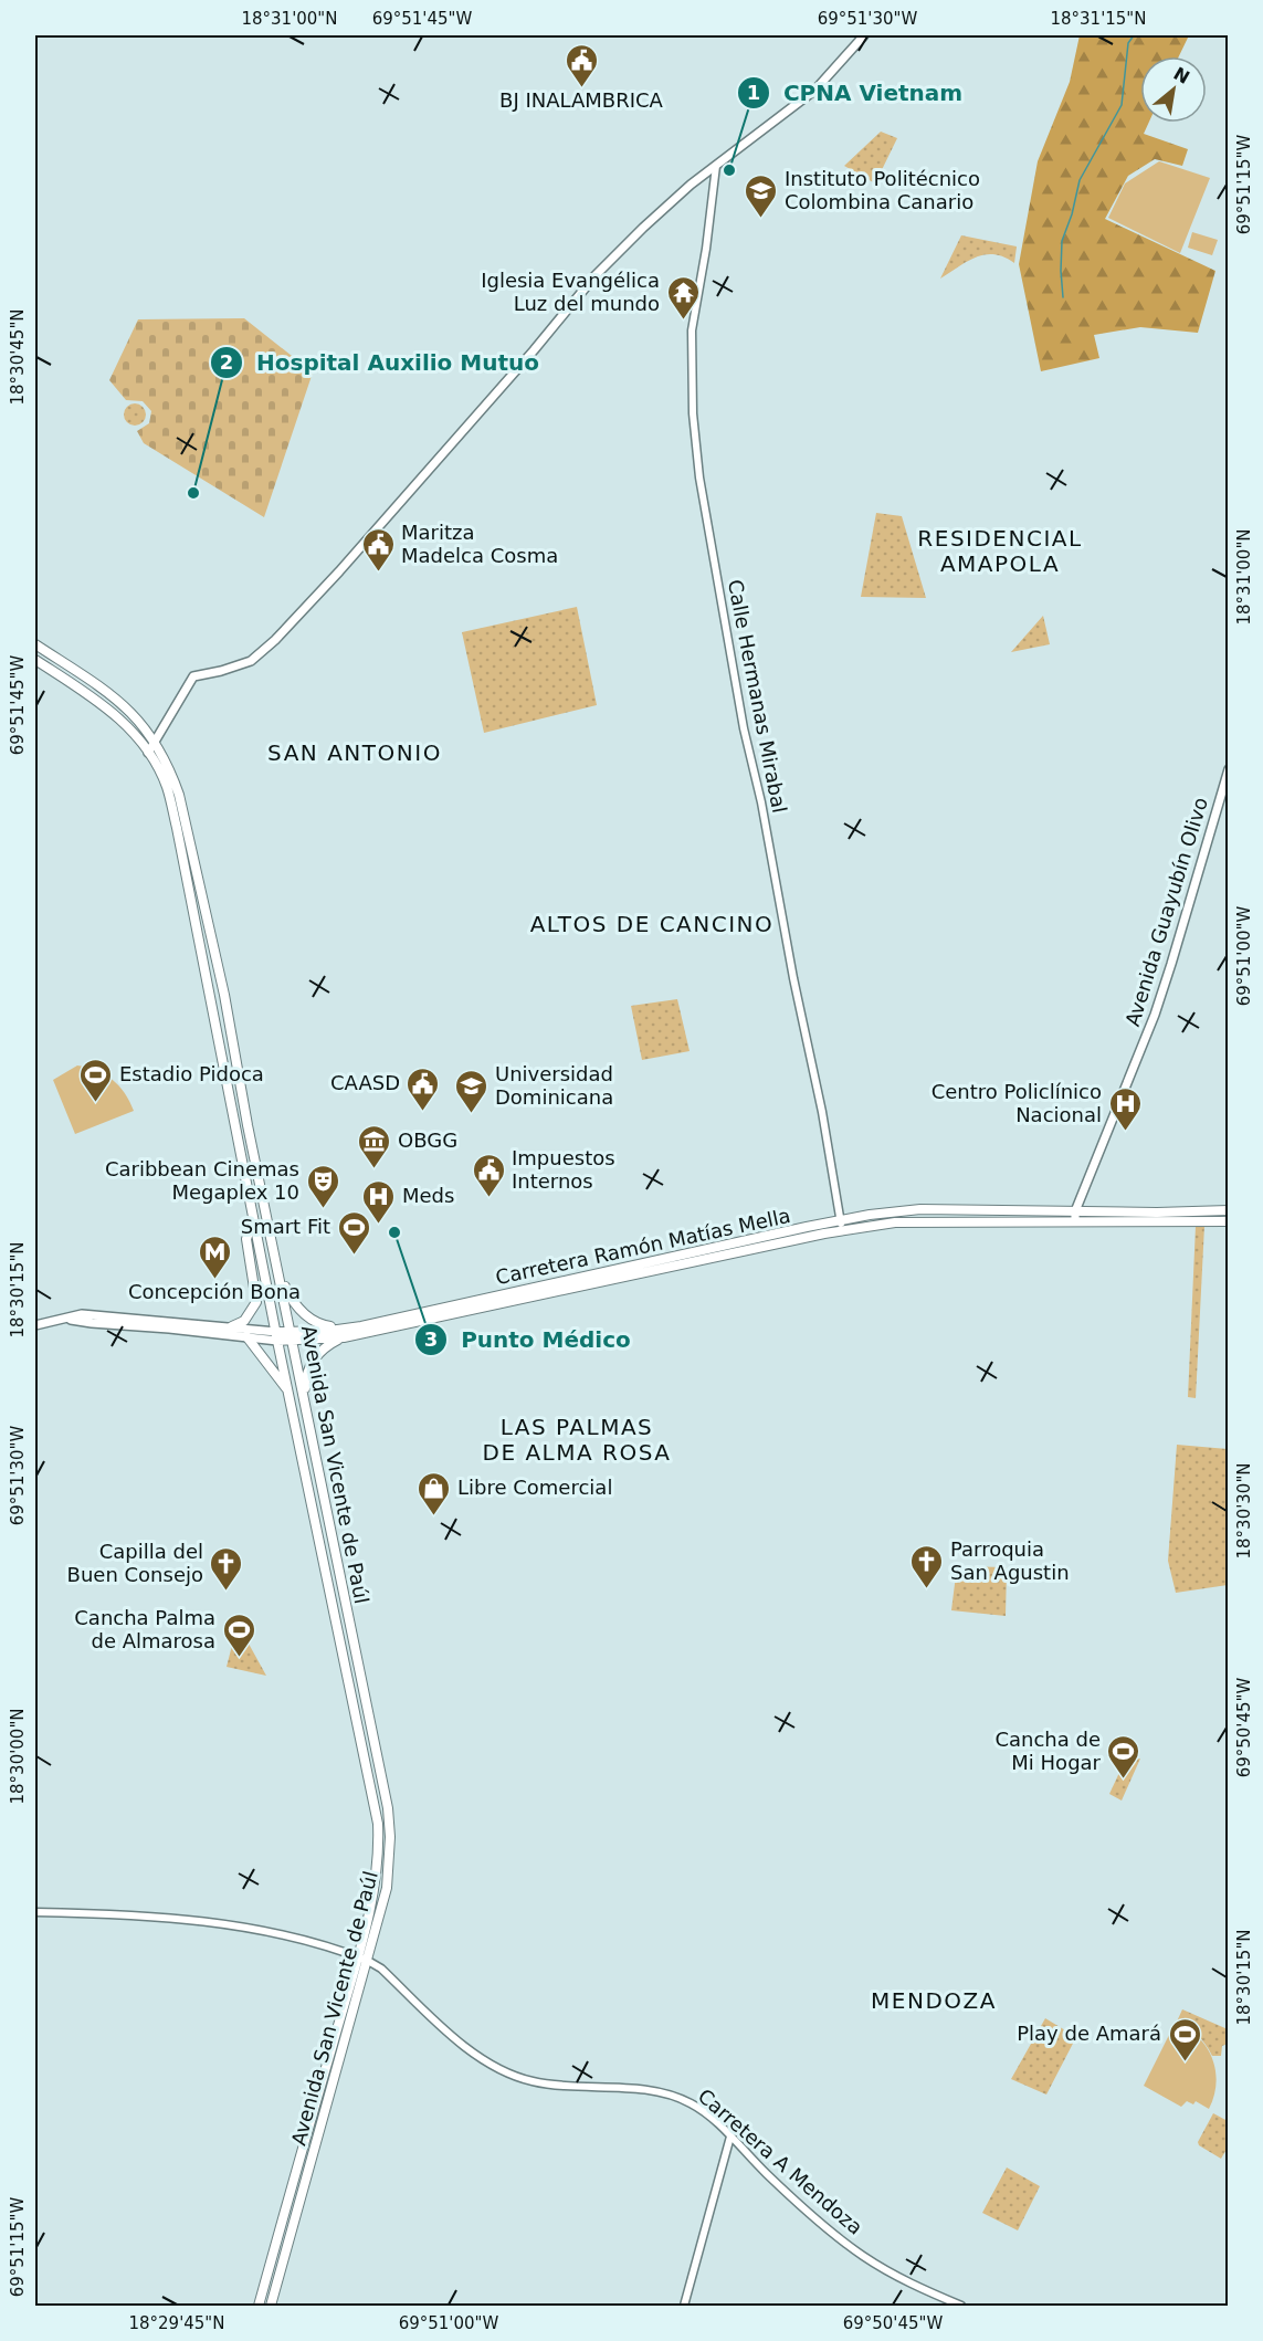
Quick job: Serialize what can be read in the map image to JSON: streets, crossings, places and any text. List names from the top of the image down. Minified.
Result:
{"streets":{"main road":["Avenida Guayubín Olivo","Carretera Ramón Matías Mella","Avenida San Vicente de Paúl"],"street":["Calle Hermanas Mirabal","Carretera A Mendoza"]},"crossings":[["Calle Hermanas Mirabal","Carretera Ramón Matías Mella"],["Avenida Guayubín Olivo","Carretera Ramón Matías Mella"],["Carretera Ramón Matías Mella","Avenida San Vicente de Paúl"],["Avenida San Vicente de Paúl","Carretera A Mendoza"]],"districts":["RESIDENCIAL AMAPOLA","SAN ANTONIO","ALTOS DE CANCINO","LAS PALMAS DE ALMA ROSA","MENDOZA"],"places":{"public building":["BJ INALAMBRICA","Maritza Madelca Cosma","CAASD","Impuestos Internos"],"other":["CPNA Vietnam","Hospital Auxilio Mutuo","Punto Médico"],"school or university":["Instituto Politécnico Colombina Canario","Universidad Dominicana"],"temple":["Iglesia Evangélica Luz del mundo"],"sports":["Estadio Pidoca","Smart Fit","Cancha Palma de Almarosa","Cancha de Mi Hogar","Play de Amará"],"hospital":["Centro Policlínico Nacional","Meds"],"museum":["OBGG"],"theatre":["Caribbean Cinemas Megaplex 10"],"metro station":["Concepción Bona"],"shop":["Libre Comercial"],"church":["Parroquia San Agustin","Capilla del Buen Consejo"]},"north":"top right","coordinates":["18°31'00\"N","69°51'45\"W","69°51'30\"W","18°31'15\"N","69°51'15\"W","18°30'45\"N","69°51'00\"W","18°30'15\"N","18°30'30\"N","69°50'45\"W","18°30'00\"N","18°29'45\"N"]}
